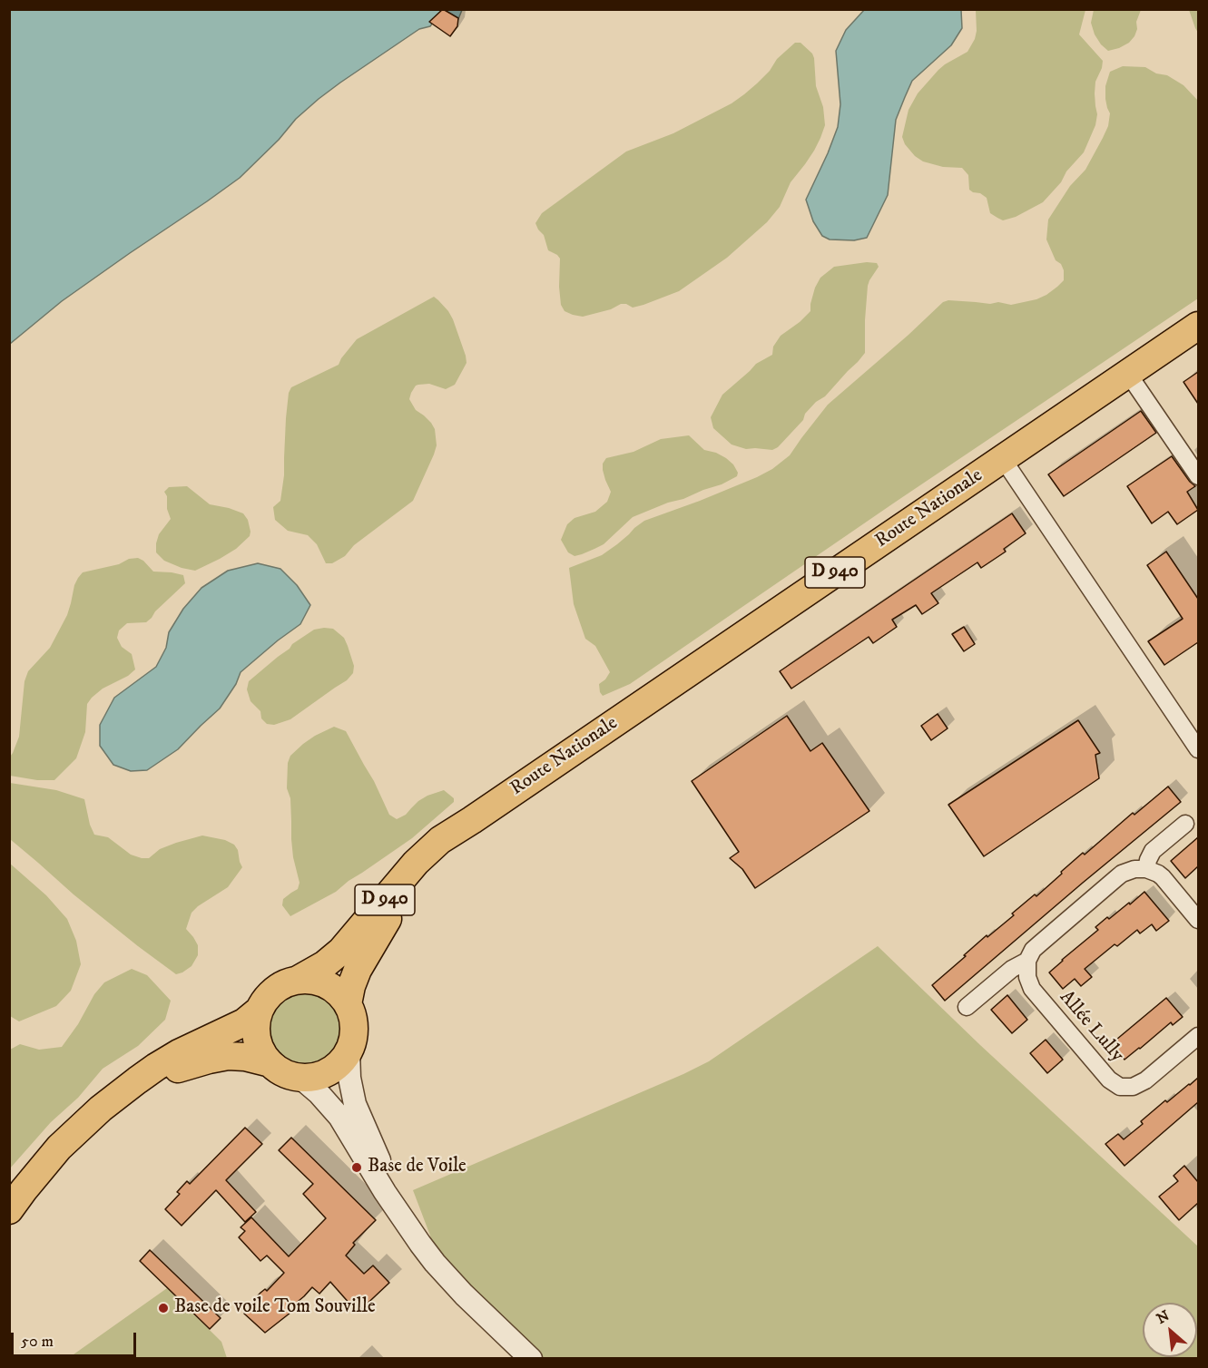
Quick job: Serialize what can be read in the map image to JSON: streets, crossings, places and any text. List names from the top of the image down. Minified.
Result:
{"streets":{"main road":["Route Nationale","D 940"],"street":["Allée Lully"]},"crossings":[["Route Nationale","D 940"]],"places":["Base de Voile","Base de voile Tom Souville"],"scale_bar":"50 m","north":"top left"}
